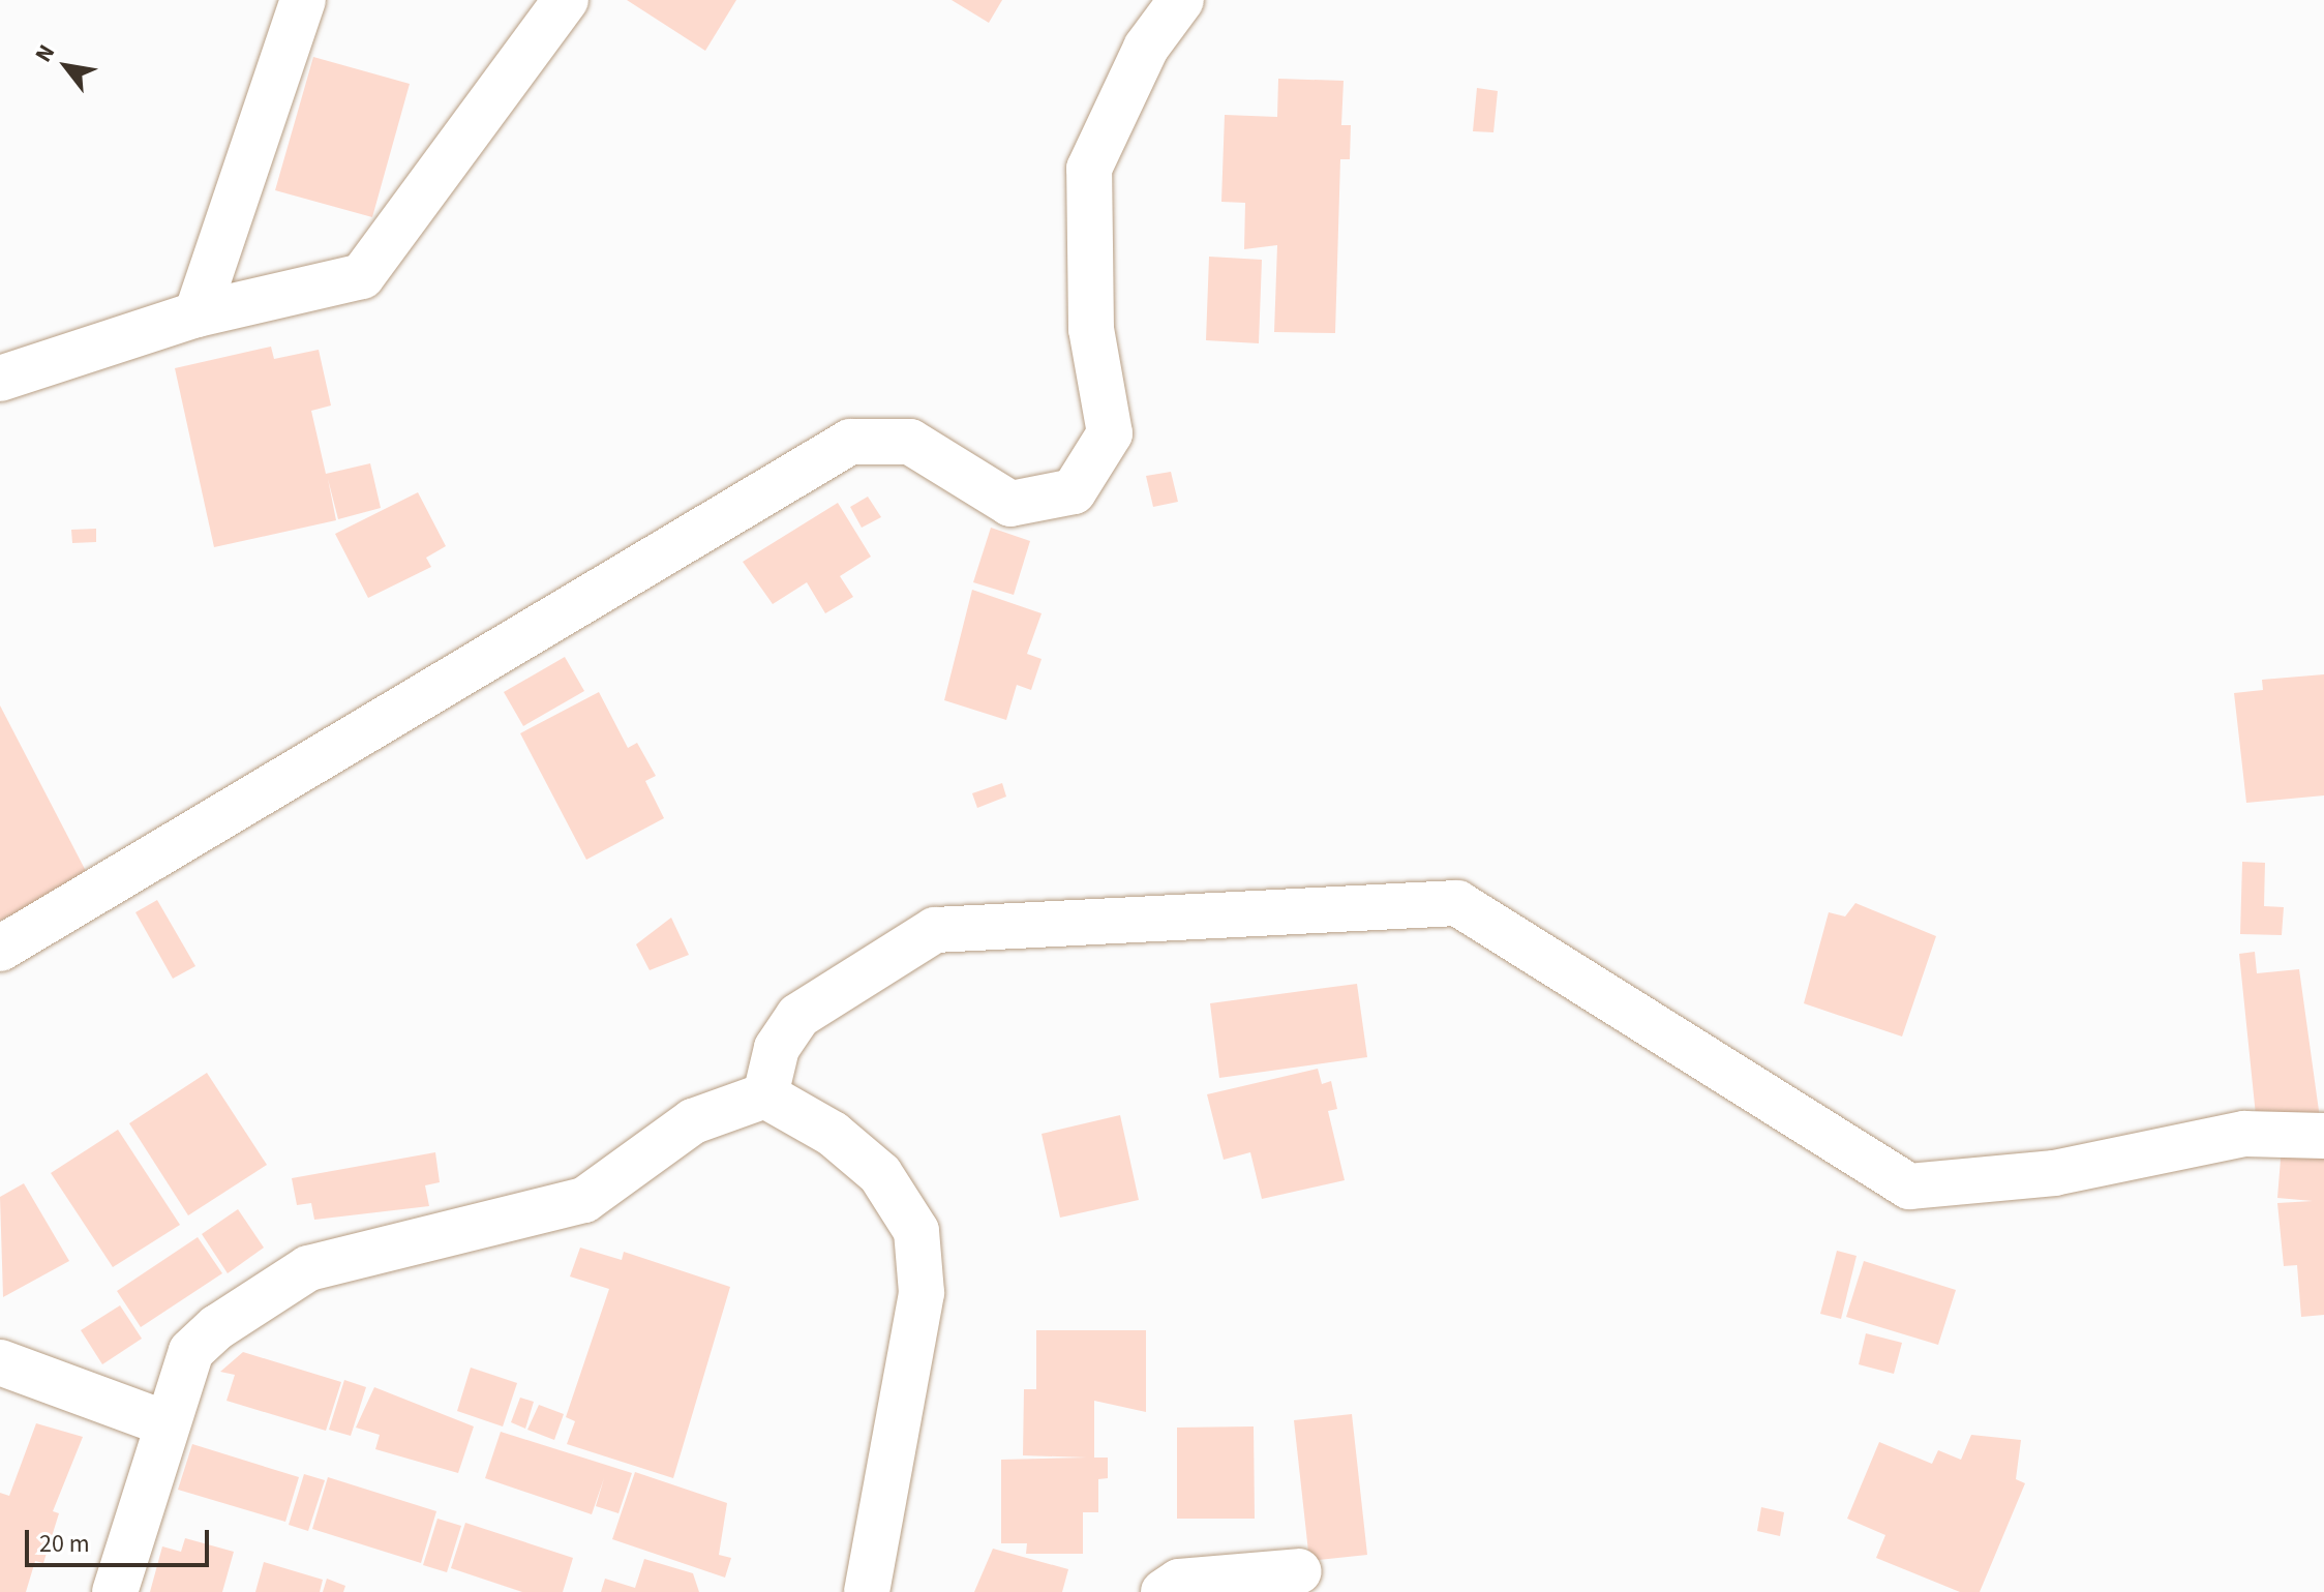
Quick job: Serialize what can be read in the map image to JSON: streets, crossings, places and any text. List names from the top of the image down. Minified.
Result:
{"scale_bar":"20 m","north":"top left"}
